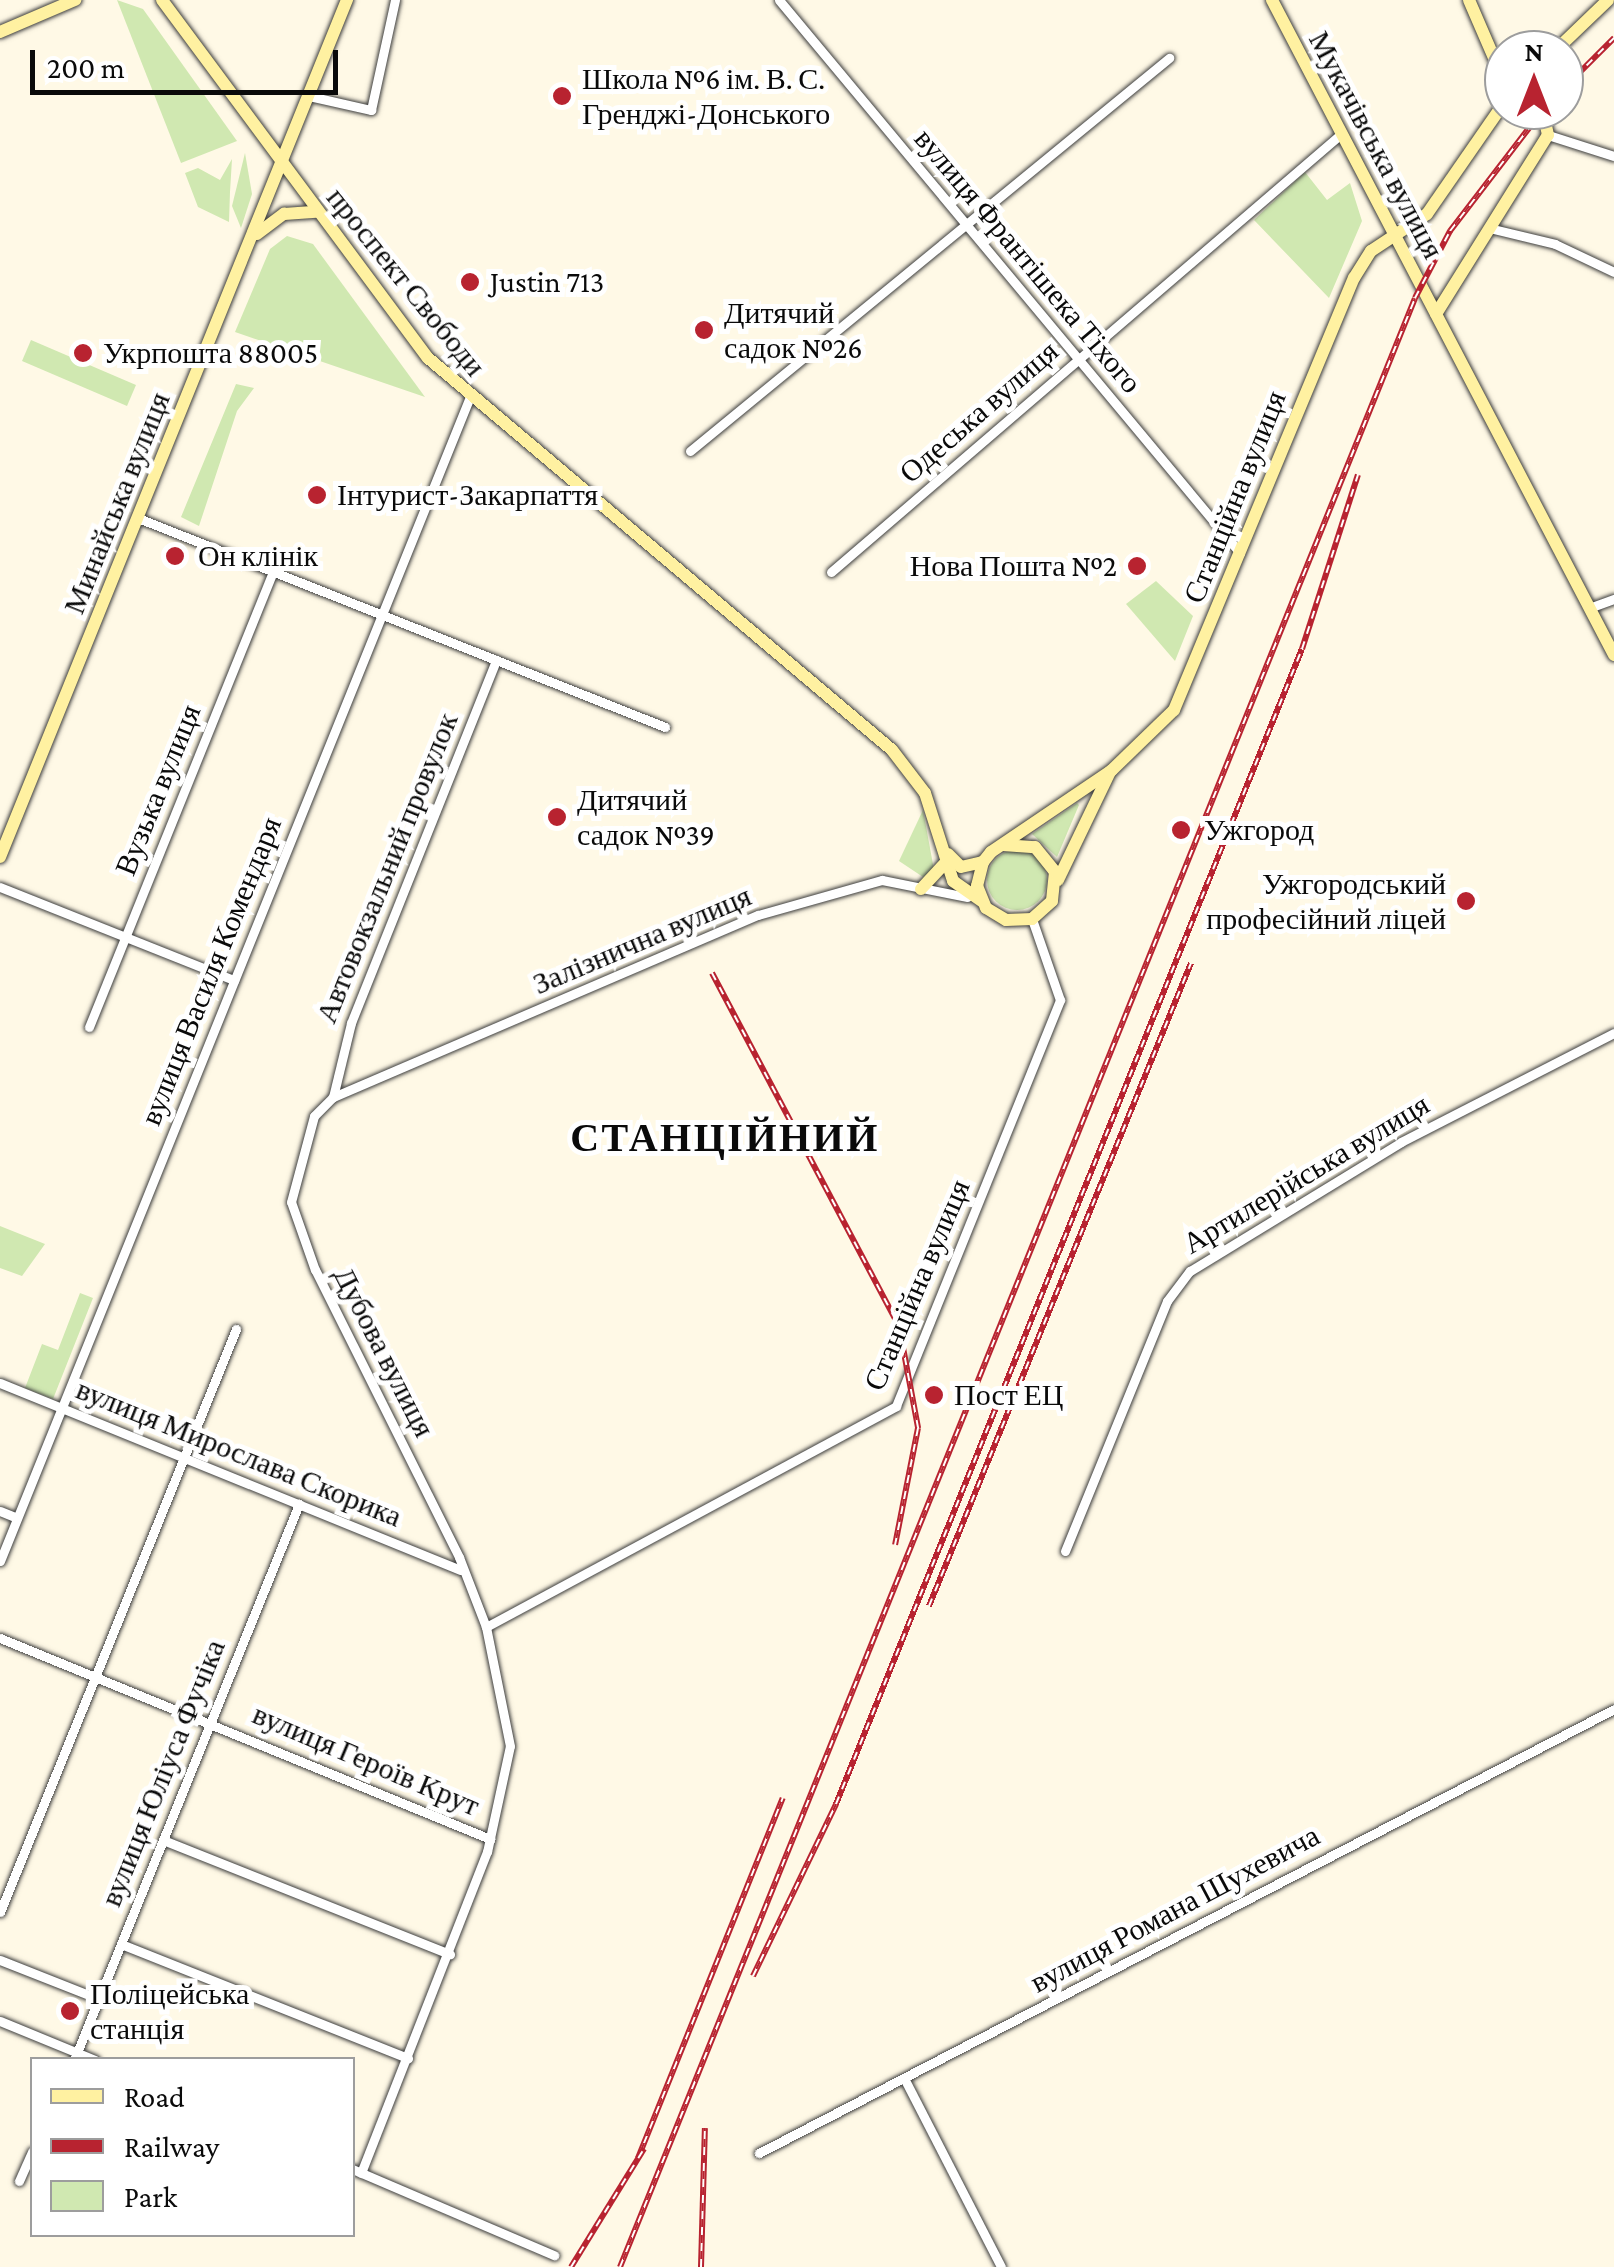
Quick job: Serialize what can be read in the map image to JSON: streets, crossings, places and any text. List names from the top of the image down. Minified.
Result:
{"streets":{"main road":["Мукачівська вулиця","проспект Свободи","Станційна вулиця","Минайська вулиця","Залізнична вулиця"],"street":["вулиця Франтішека Тіхого","Одеська вулиця","Вузька вулиця","Автовокзальний провулок","вулиця Василя Комендаря","Артилерійська вулиця","Дубова вулиця","вулиця Мирослава Скорика","вулиця Героїв Крут","вулиця Юліуса Фучіка","вулиця Романа Шухевича"]},"crossings":[["Мукачівська вулиця","Одеська вулиця"],["Мукачівська вулиця","Станційна вулиця"],["вулиця Франтішека Тіхого","Одеська вулиця"],["вулиця Франтішека Тіхого","Станційна вулиця"],["проспект Свободи","Минайська вулиця"],["проспект Свободи","Залізнична вулиця"],["проспект Свободи","вулиця Василя Комендаря"],["Станційна вулиця","Залізнична вулиця"],["Станційна вулиця","Дубова вулиця"],["Автовокзальний провулок","Залізнична вулиця"],["Автовокзальний провулок","Дубова вулиця"],["Залізнична вулиця","Дубова вулиця"],["вулиця Василя Комендаря","вулиця Мирослава Скорика"],["Дубова вулиця","вулиця Мирослава Скорика"],["Дубова вулиця","вулиця Героїв Крут"],["вулиця Мирослава Скорика","вулиця Юліуса Фучіка"],["вулиця Героїв Крут","вулиця Юліуса Фучіка"]],"districts":["СТАНЦІЙНИЙ"],"places":["Школа №6 ім. В. С. Гренджі-Донського","Justin 713","Дитячий садок №26","Укрпошта 88005","Інтурист-Закарпаття","Он клінік","Нова Пошта №2","Дитячий садок №39","Ужгород","Ужгородський професійний ліцей","Пост ЕЦ","Поліцейська станція"],"legend":["Road","Railway","Park"],"scale_bar":"200 m","north":"top"}
